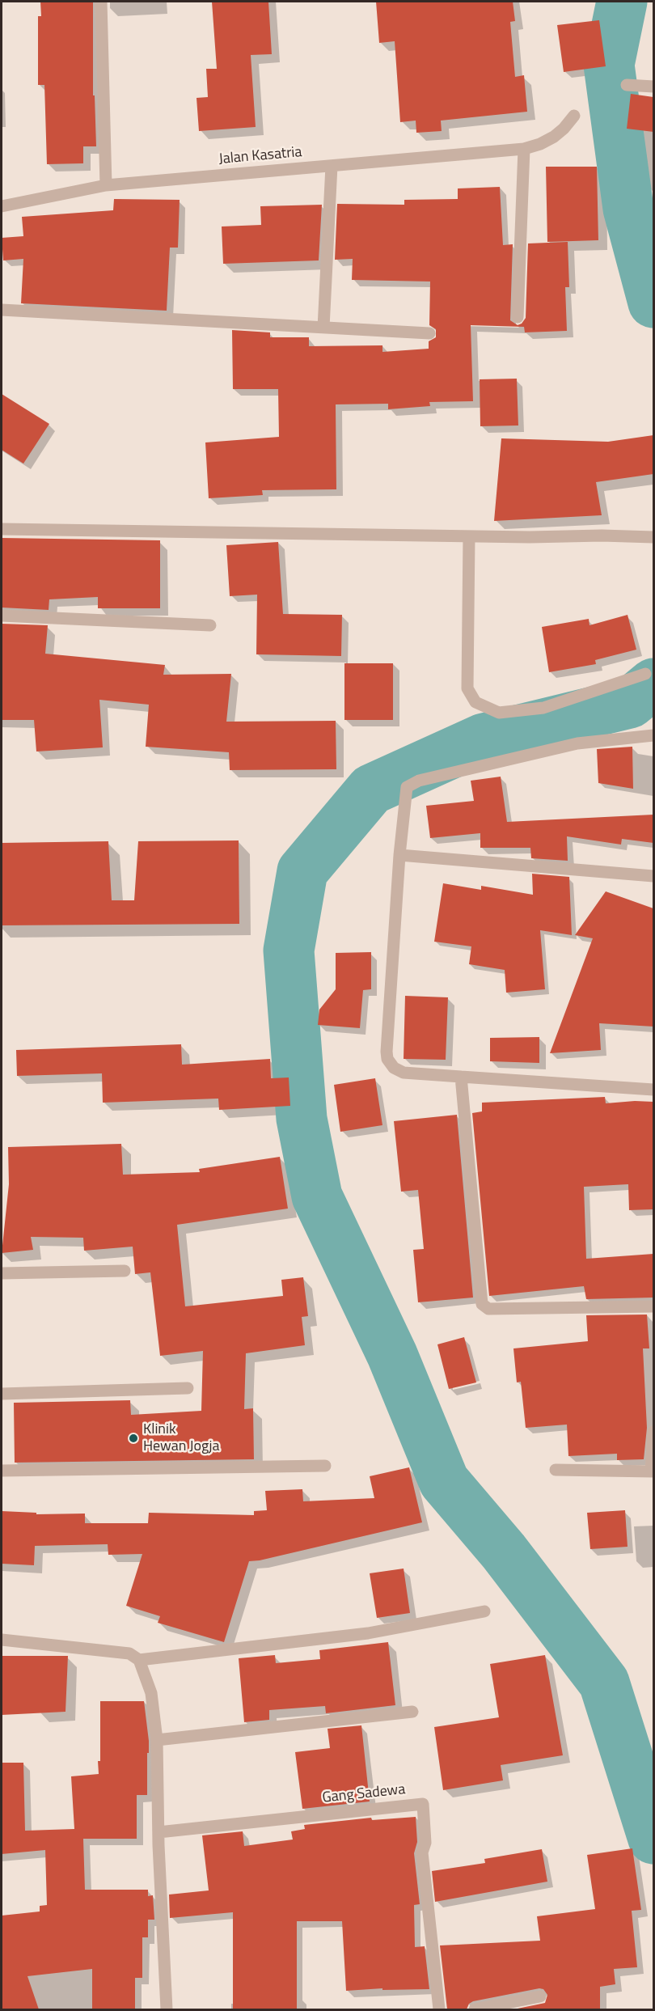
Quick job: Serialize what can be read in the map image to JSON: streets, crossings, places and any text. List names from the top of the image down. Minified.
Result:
{"streets":{"street":["Jalan Kasatria","Gang Sadewa"]},"places":["Klinik Hewan Jogja"]}
